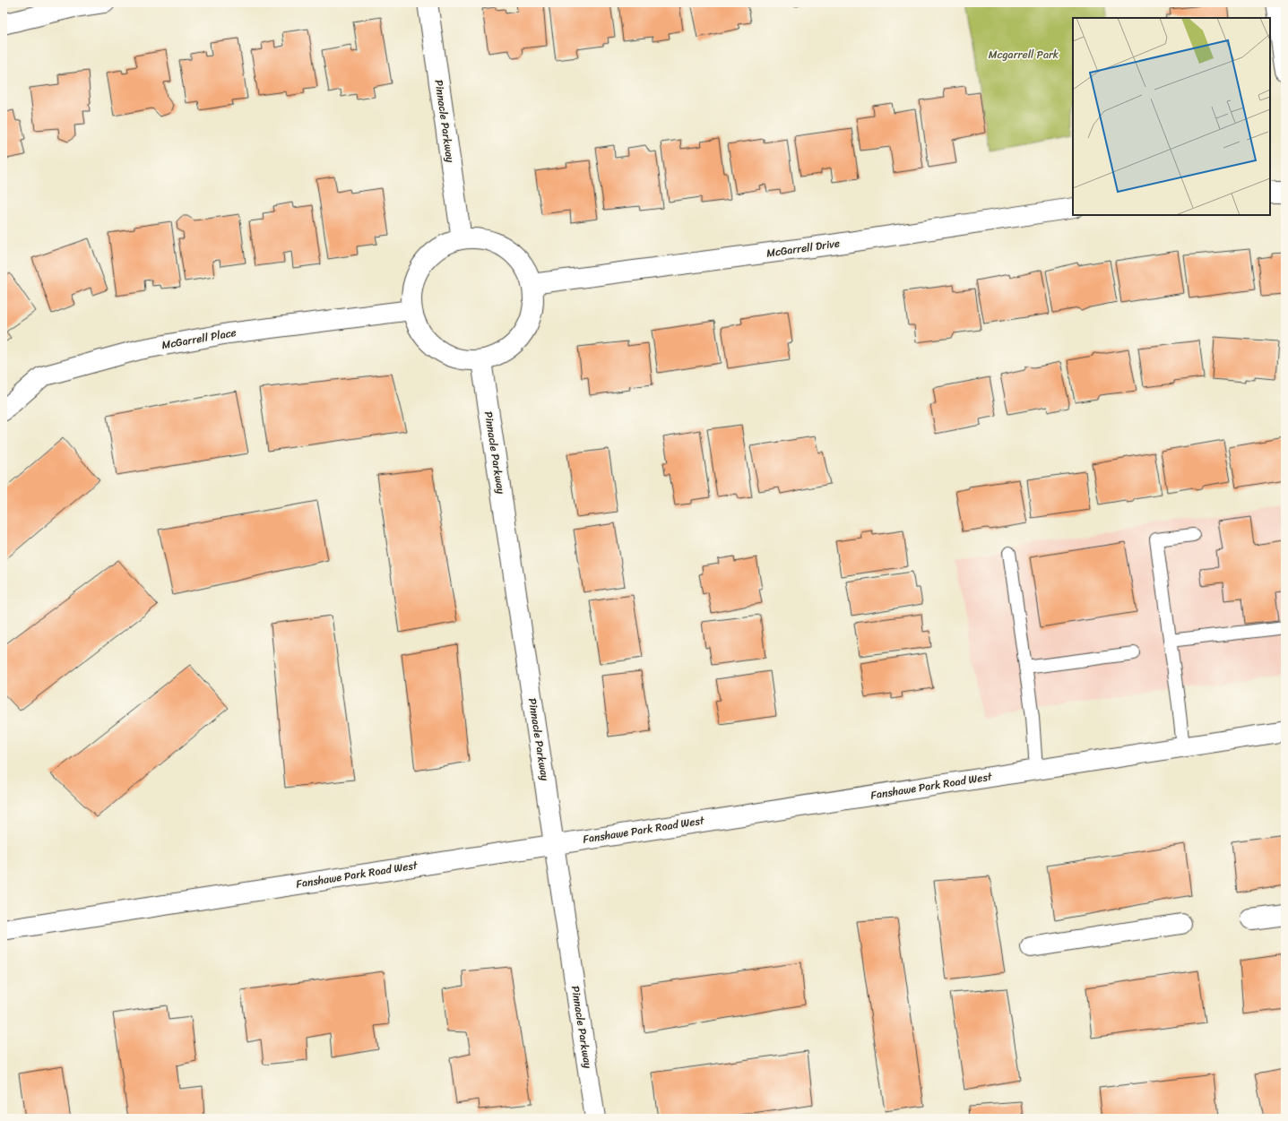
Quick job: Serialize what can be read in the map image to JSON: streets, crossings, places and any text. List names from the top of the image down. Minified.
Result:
{"streets":{"street":["Pinnacle Parkway","McGarrell Drive","McGarrell Place","Fanshawe Park Road West"]},"crossings":[["Pinnacle Parkway","McGarrell Drive"],["Pinnacle Parkway","McGarrell Place"],["Pinnacle Parkway","Fanshawe Park Road West"],["McGarrell Drive","McGarrell Place"]],"parks":["Mcgarrell Park"]}
